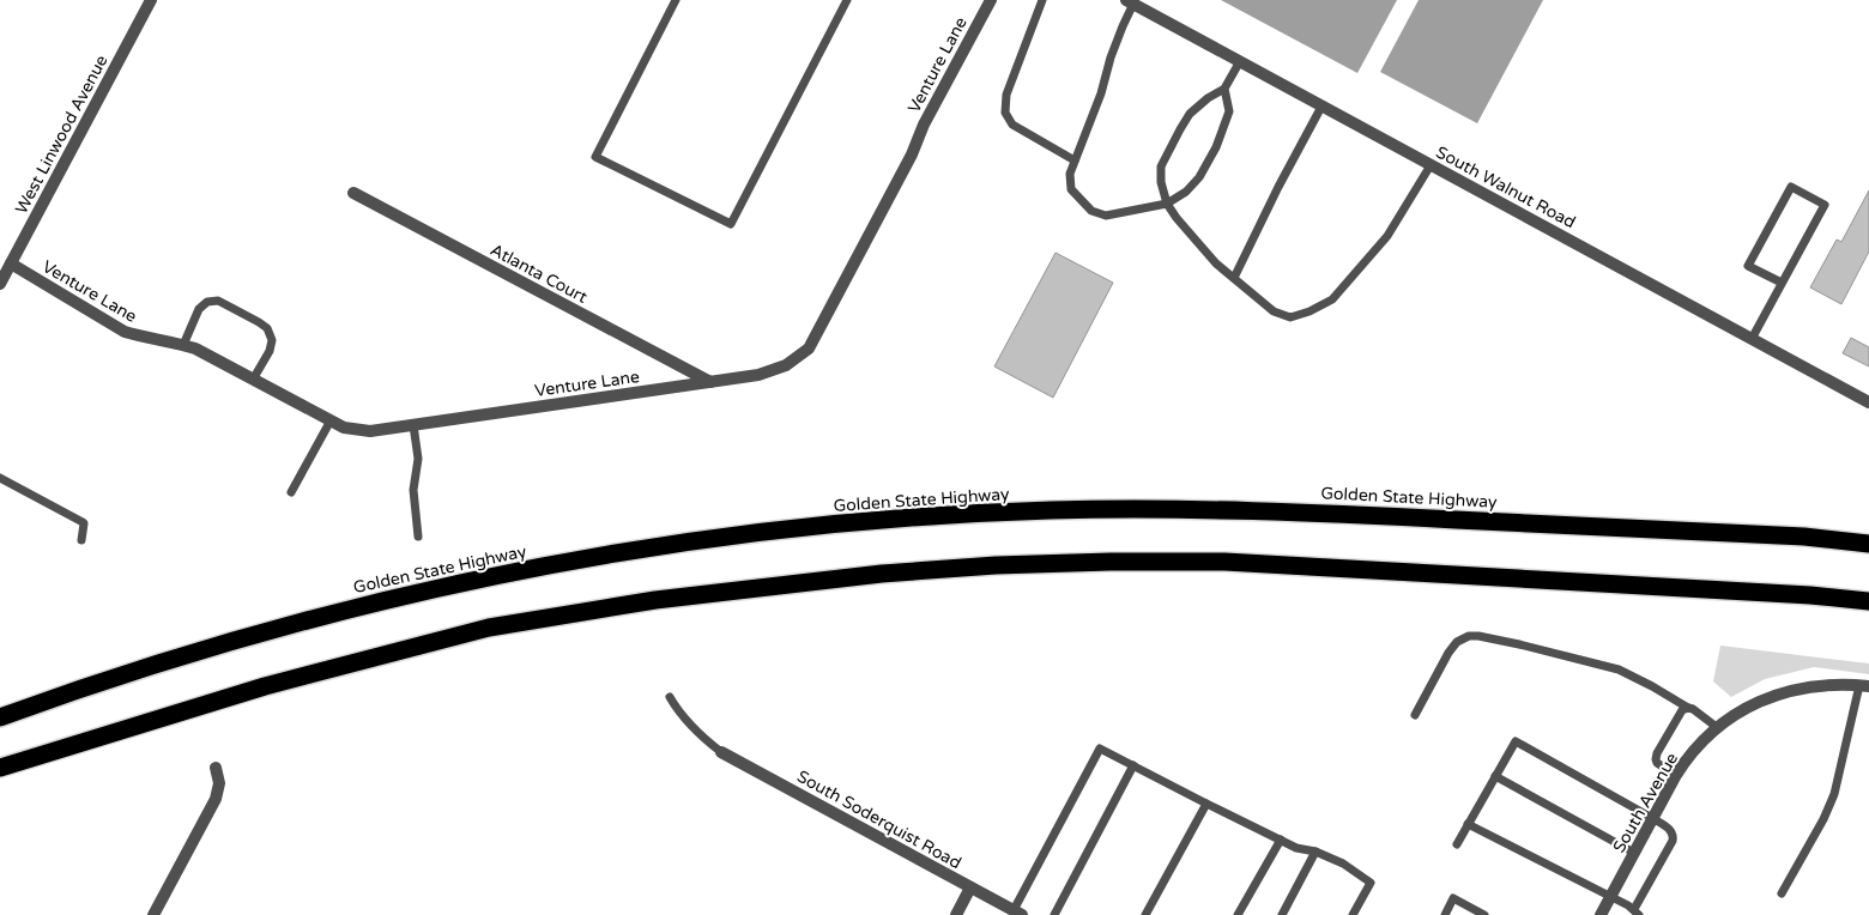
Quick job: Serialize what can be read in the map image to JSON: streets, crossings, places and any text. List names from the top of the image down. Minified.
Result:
{"streets":{"highway":["Golden State Highway"],"street":["Venture Lane","West Linwood Avenue","South Walnut Road","Atlanta Court","South Avenue","South Soderquist Road"]},"crossings":[["Venture Lane","West Linwood Avenue"],["Venture Lane","Atlanta Court"]]}
